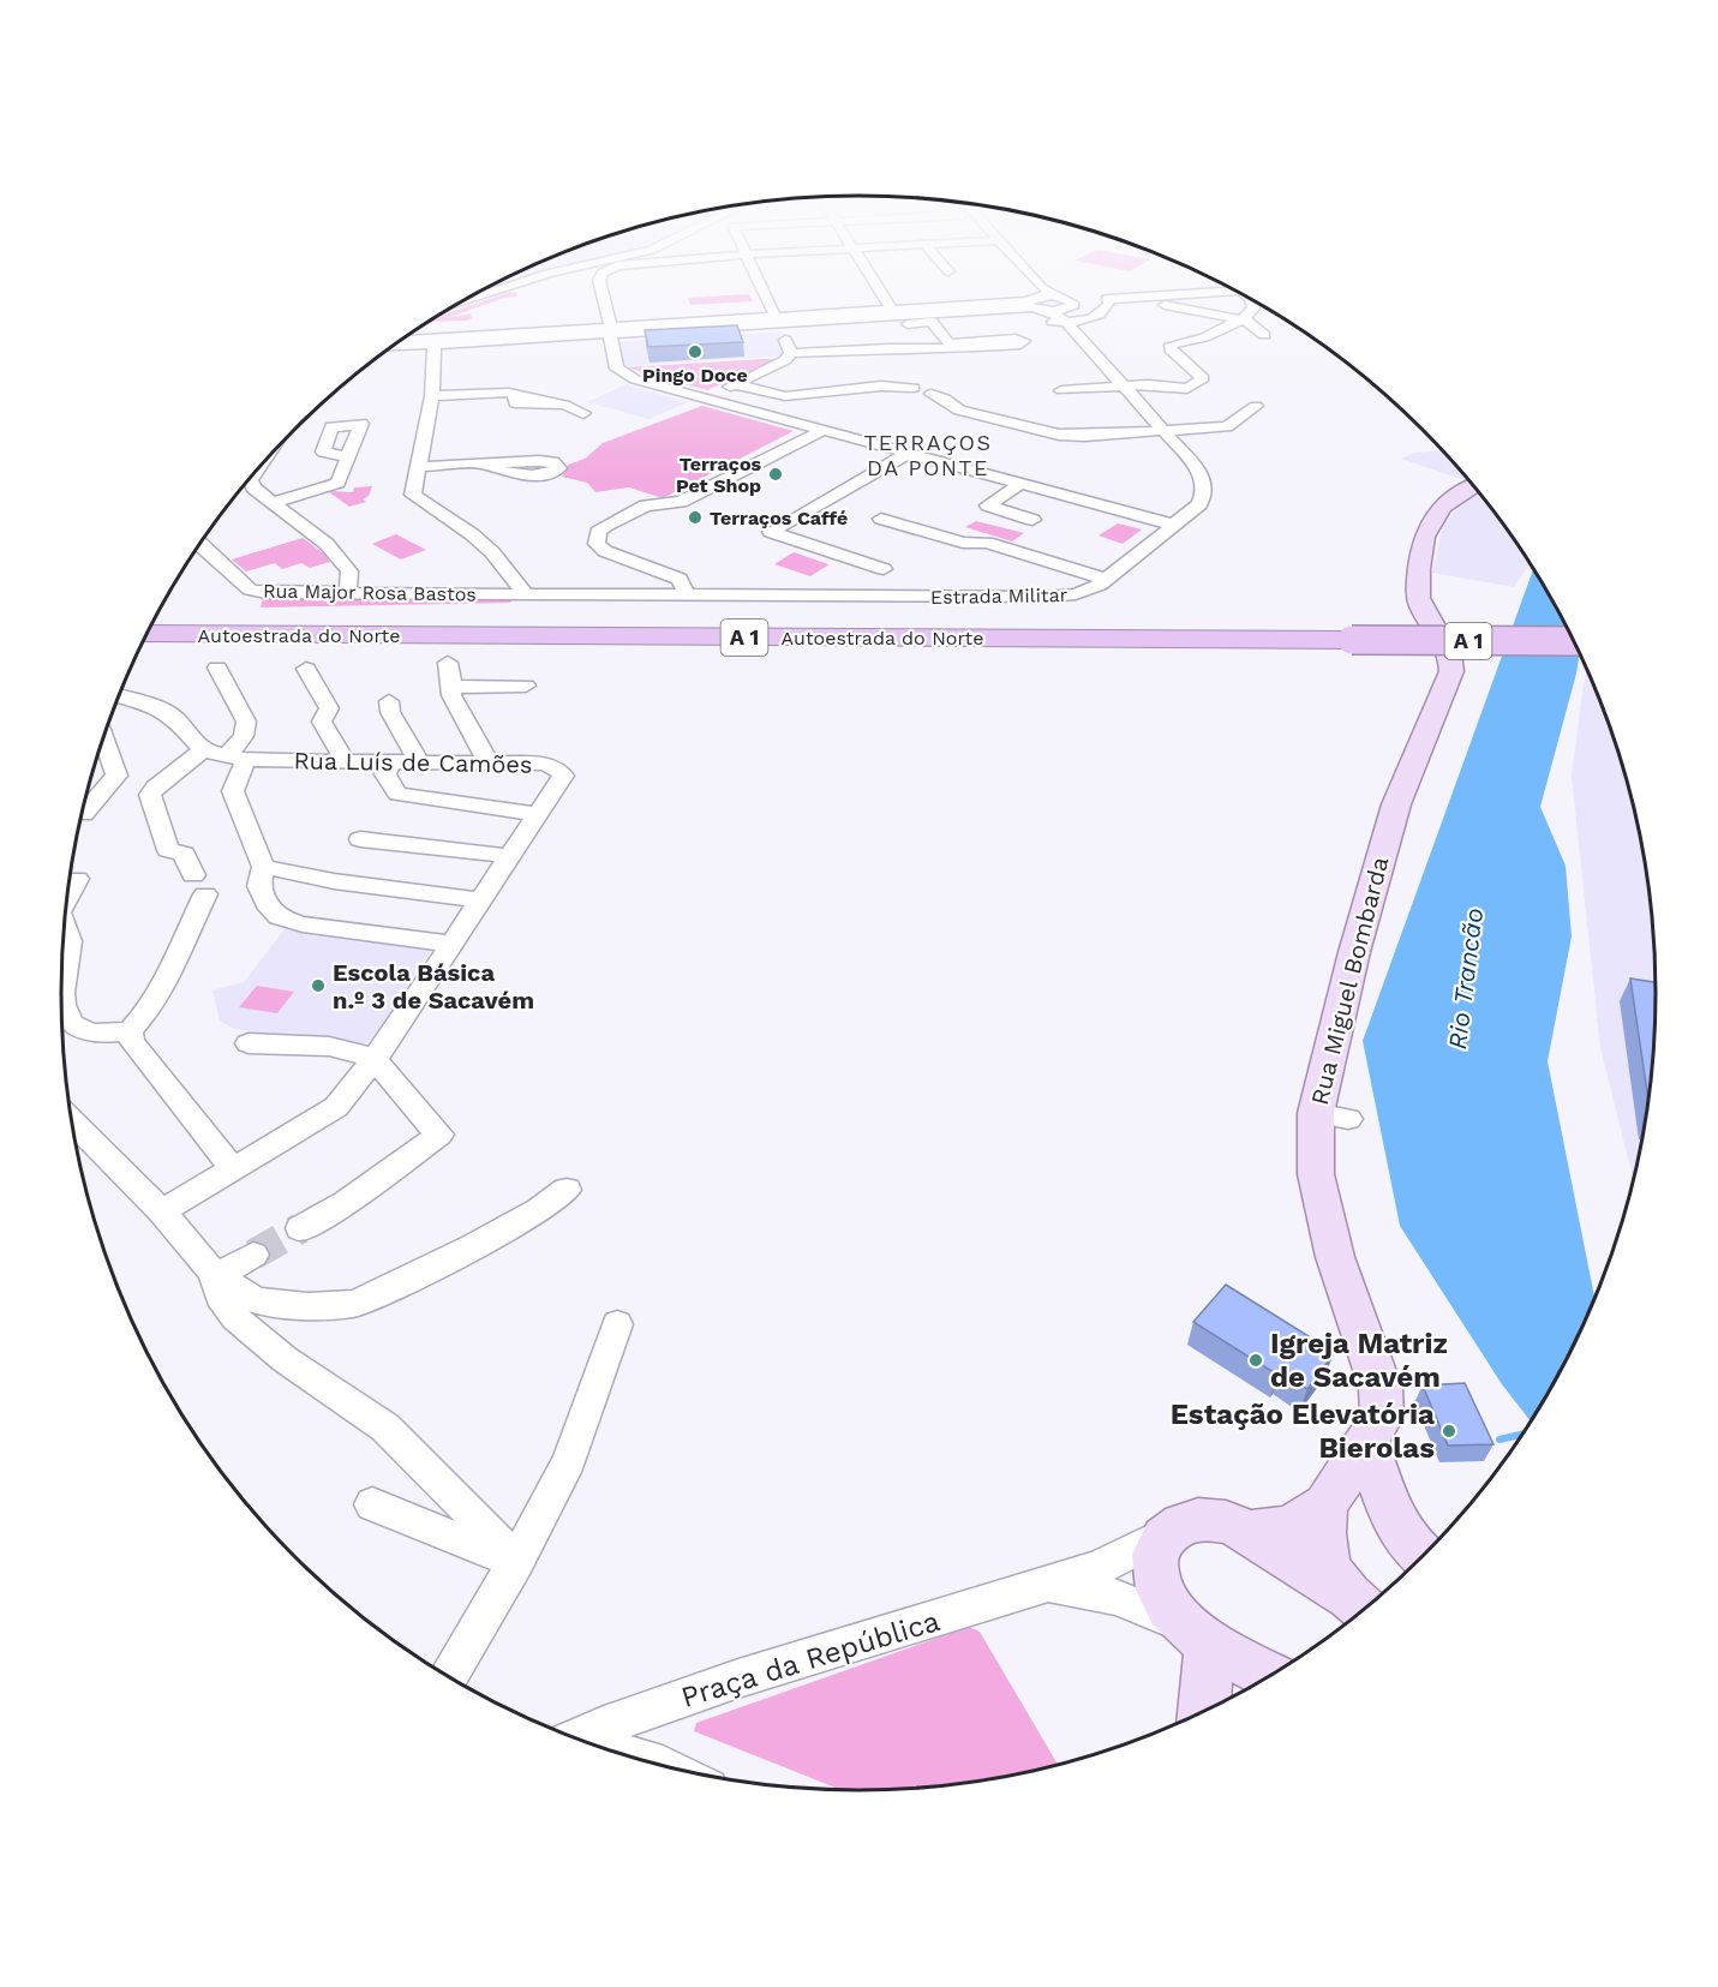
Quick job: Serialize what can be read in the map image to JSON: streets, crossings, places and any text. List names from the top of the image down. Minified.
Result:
{"streets":{"highway":["Autoestrada do Norte","A 1"],"main road":["Rua Miguel Bombarda","Praça da República"],"street":["Rua Major Rosa Bastos","Estrada Militar","Rua Luís de Camões"]},"crossings":[["Rua Major Rosa Bastos","Estrada Militar"],["Rua Miguel Bombarda","Praça da República"]],"districts":["TERRAÇOS DA PONTE"],"water":["Rio Trancão"],"places":["Pingo Doce","Terraços Pet Shop","Terraços Caffé","Escola Básica n.º 3 de Sacavém","Igreja Matriz de Sacavém","Estação Elevatória Bierolas"]}
